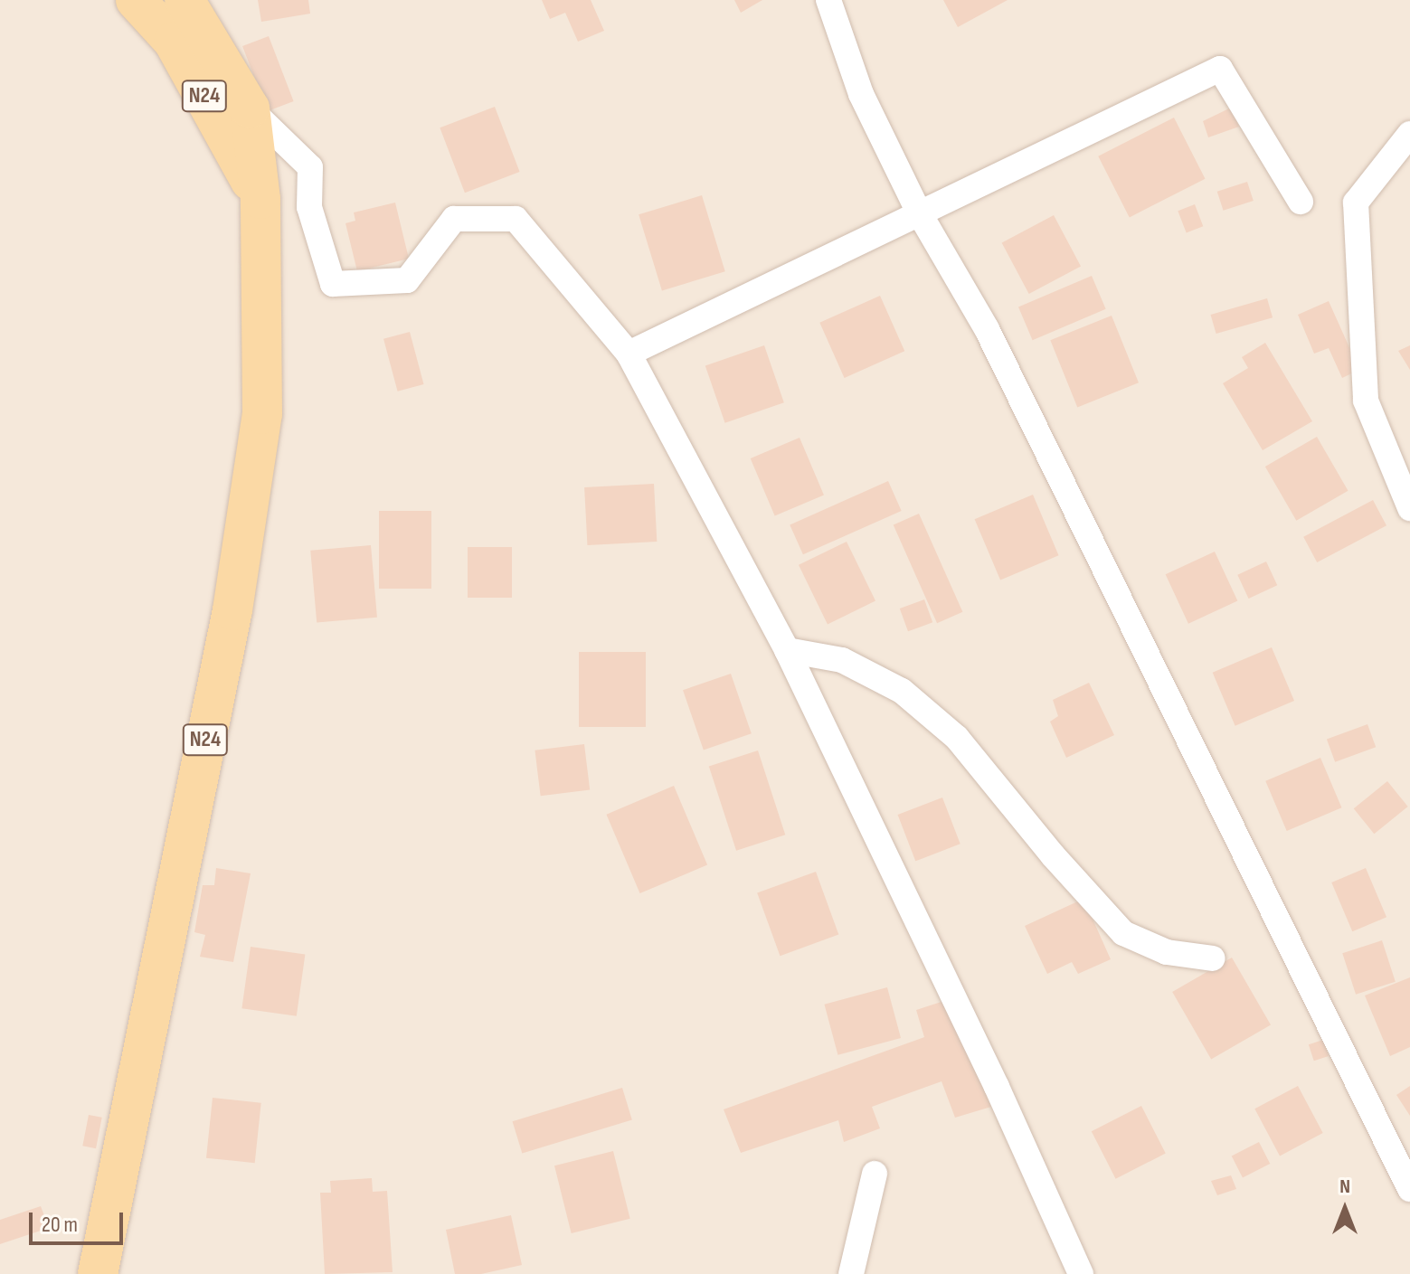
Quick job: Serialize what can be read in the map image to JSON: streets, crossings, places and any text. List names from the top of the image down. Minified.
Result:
{"streets":{"main road":["N24"]},"scale_bar":"20 m","north":"top"}
